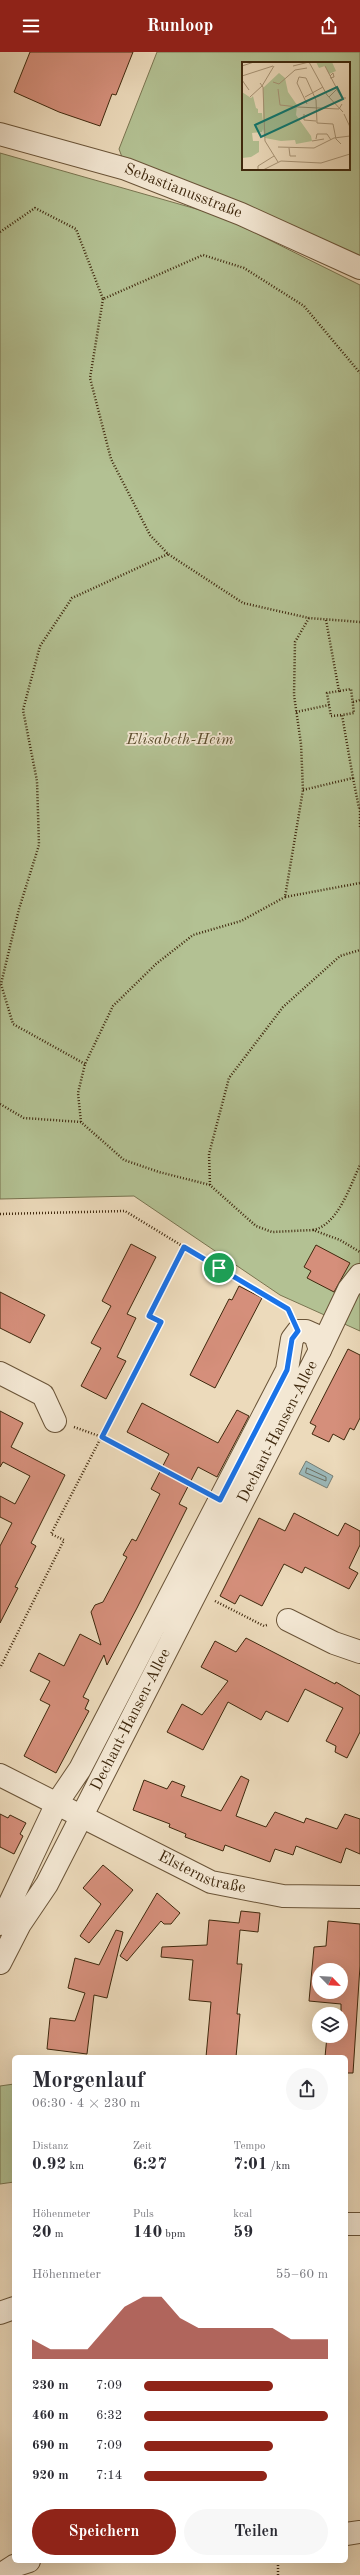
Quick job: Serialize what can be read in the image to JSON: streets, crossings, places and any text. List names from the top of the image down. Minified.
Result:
{"streets":{"street":["Sebastianusstraße","Dechant-Hansen-Allee","Elsternstraße"]},"crossings":[["Dechant-Hansen-Allee","Elsternstraße"]],"parks":["Elisabeth-Heim"],"north":"bottom right","page":{"header":"Runloop","heading":["Morgenlauf","06:30 · 4 × 230 m"],"stats":[["Distanz","0.92 km"],["Zeit","6:27"],["Tempo","7:01 /km"],["Höhenmeter","20 m"],["Puls","140 bpm"],["kcal","59"]],"chart":["Höhenmeter","55–60 m"],"list":[{"name":"230 m","note":"7:09"},{"name":"460 m","note":"6:32"},{"name":"690 m","note":"7:09"},{"name":"920 m","note":"7:14"}],"buttons":["Speichern","Teilen"]}}
